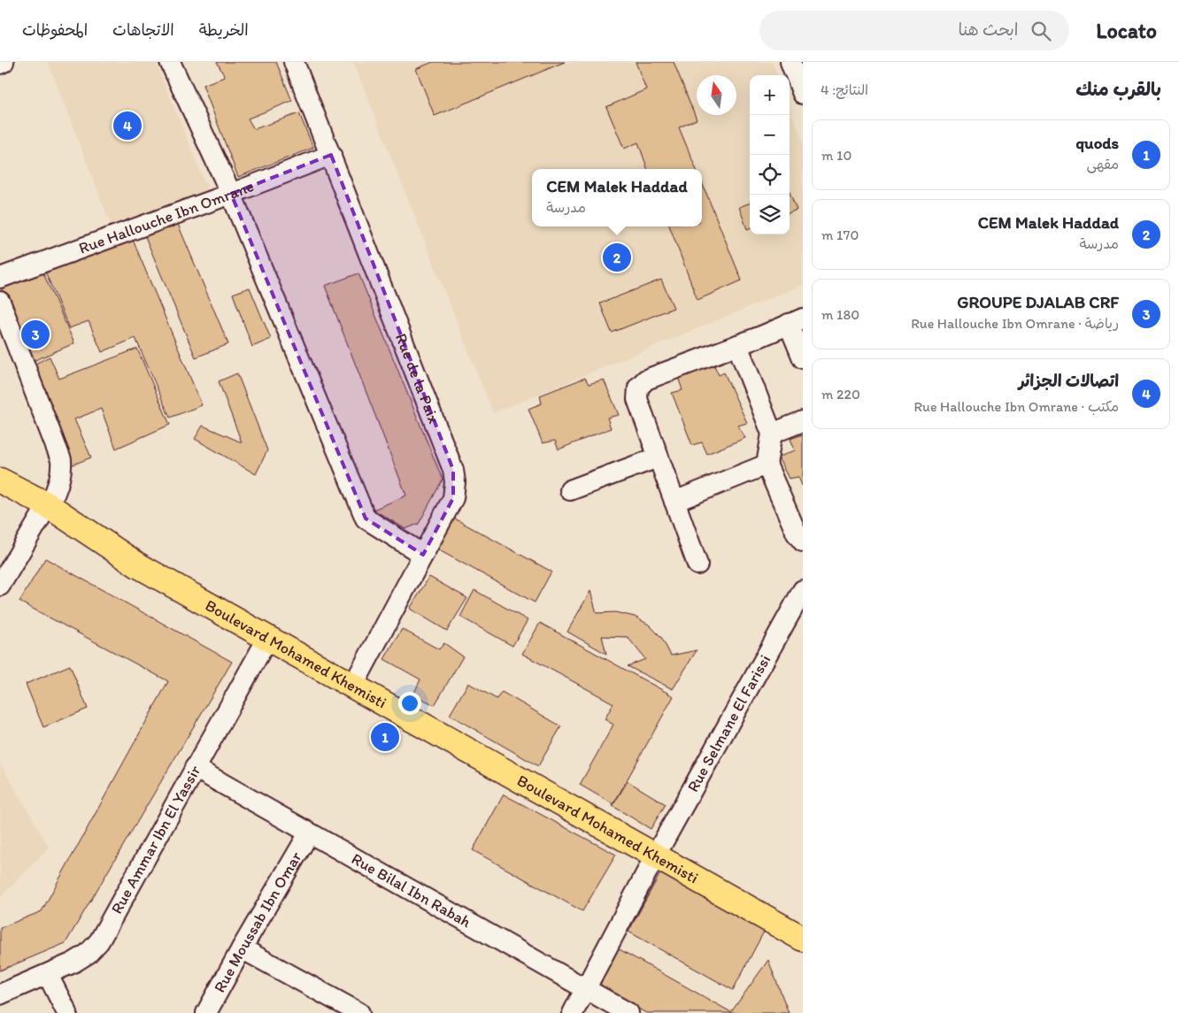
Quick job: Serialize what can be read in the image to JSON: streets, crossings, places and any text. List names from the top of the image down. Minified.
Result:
{"streets":{"main road":["Boulevard Mohamed Khemisti"],"street":["Rue Hallouche Ibn Omrane","Rue de la Paix","Rue Selmane El Farissi","Rue Ammar Ibn El Yassir","Rue Bilal Ibn Rabah","Rue Moussab Ibn Omar"]},"crossings":[["Rue Hallouche Ibn Omrane","Rue de la Paix"],["Rue de la Paix","Boulevard Mohamed Khemisti"],["Boulevard Mohamed Khemisti","Rue Selmane El Farissi"],["Boulevard Mohamed Khemisti","Rue Ammar Ibn El Yassir"],["Rue Selmane El Farissi","Rue Bilal Ibn Rabah"],["Rue Ammar Ibn El Yassir","Rue Bilal Ibn Rabah"],["Rue Bilal Ibn Rabah","Rue Moussab Ibn Omar"]],"north":"top","page":{"header":"Locato","search":"ابحث هنا","nav":["الخريطة","الاتجاهات","المحفوظات"],"heading":["بالقرب منك","النتائج: 4"],"map_buttons":["+","−"],"pins":["4","2","3","1"],"list":[{"mark":"1","name":"quods","note":"مقهى","value":"10 m"},{"mark":"2","name":"CEM Malek Haddad","note":"مدرسة","value":"170 m"},{"mark":"3","name":"GROUPE DJALAB CRF","note":"رياضة · Rue Hallouche Ibn Omrane","value":"180 m"},{"mark":"4","name":"اتصالات الجزائر","note":"مكتب · Rue Hallouche Ibn Omrane","value":"220 m"}],"popup":["CEM Malek Haddad","مدرسة"]}}
